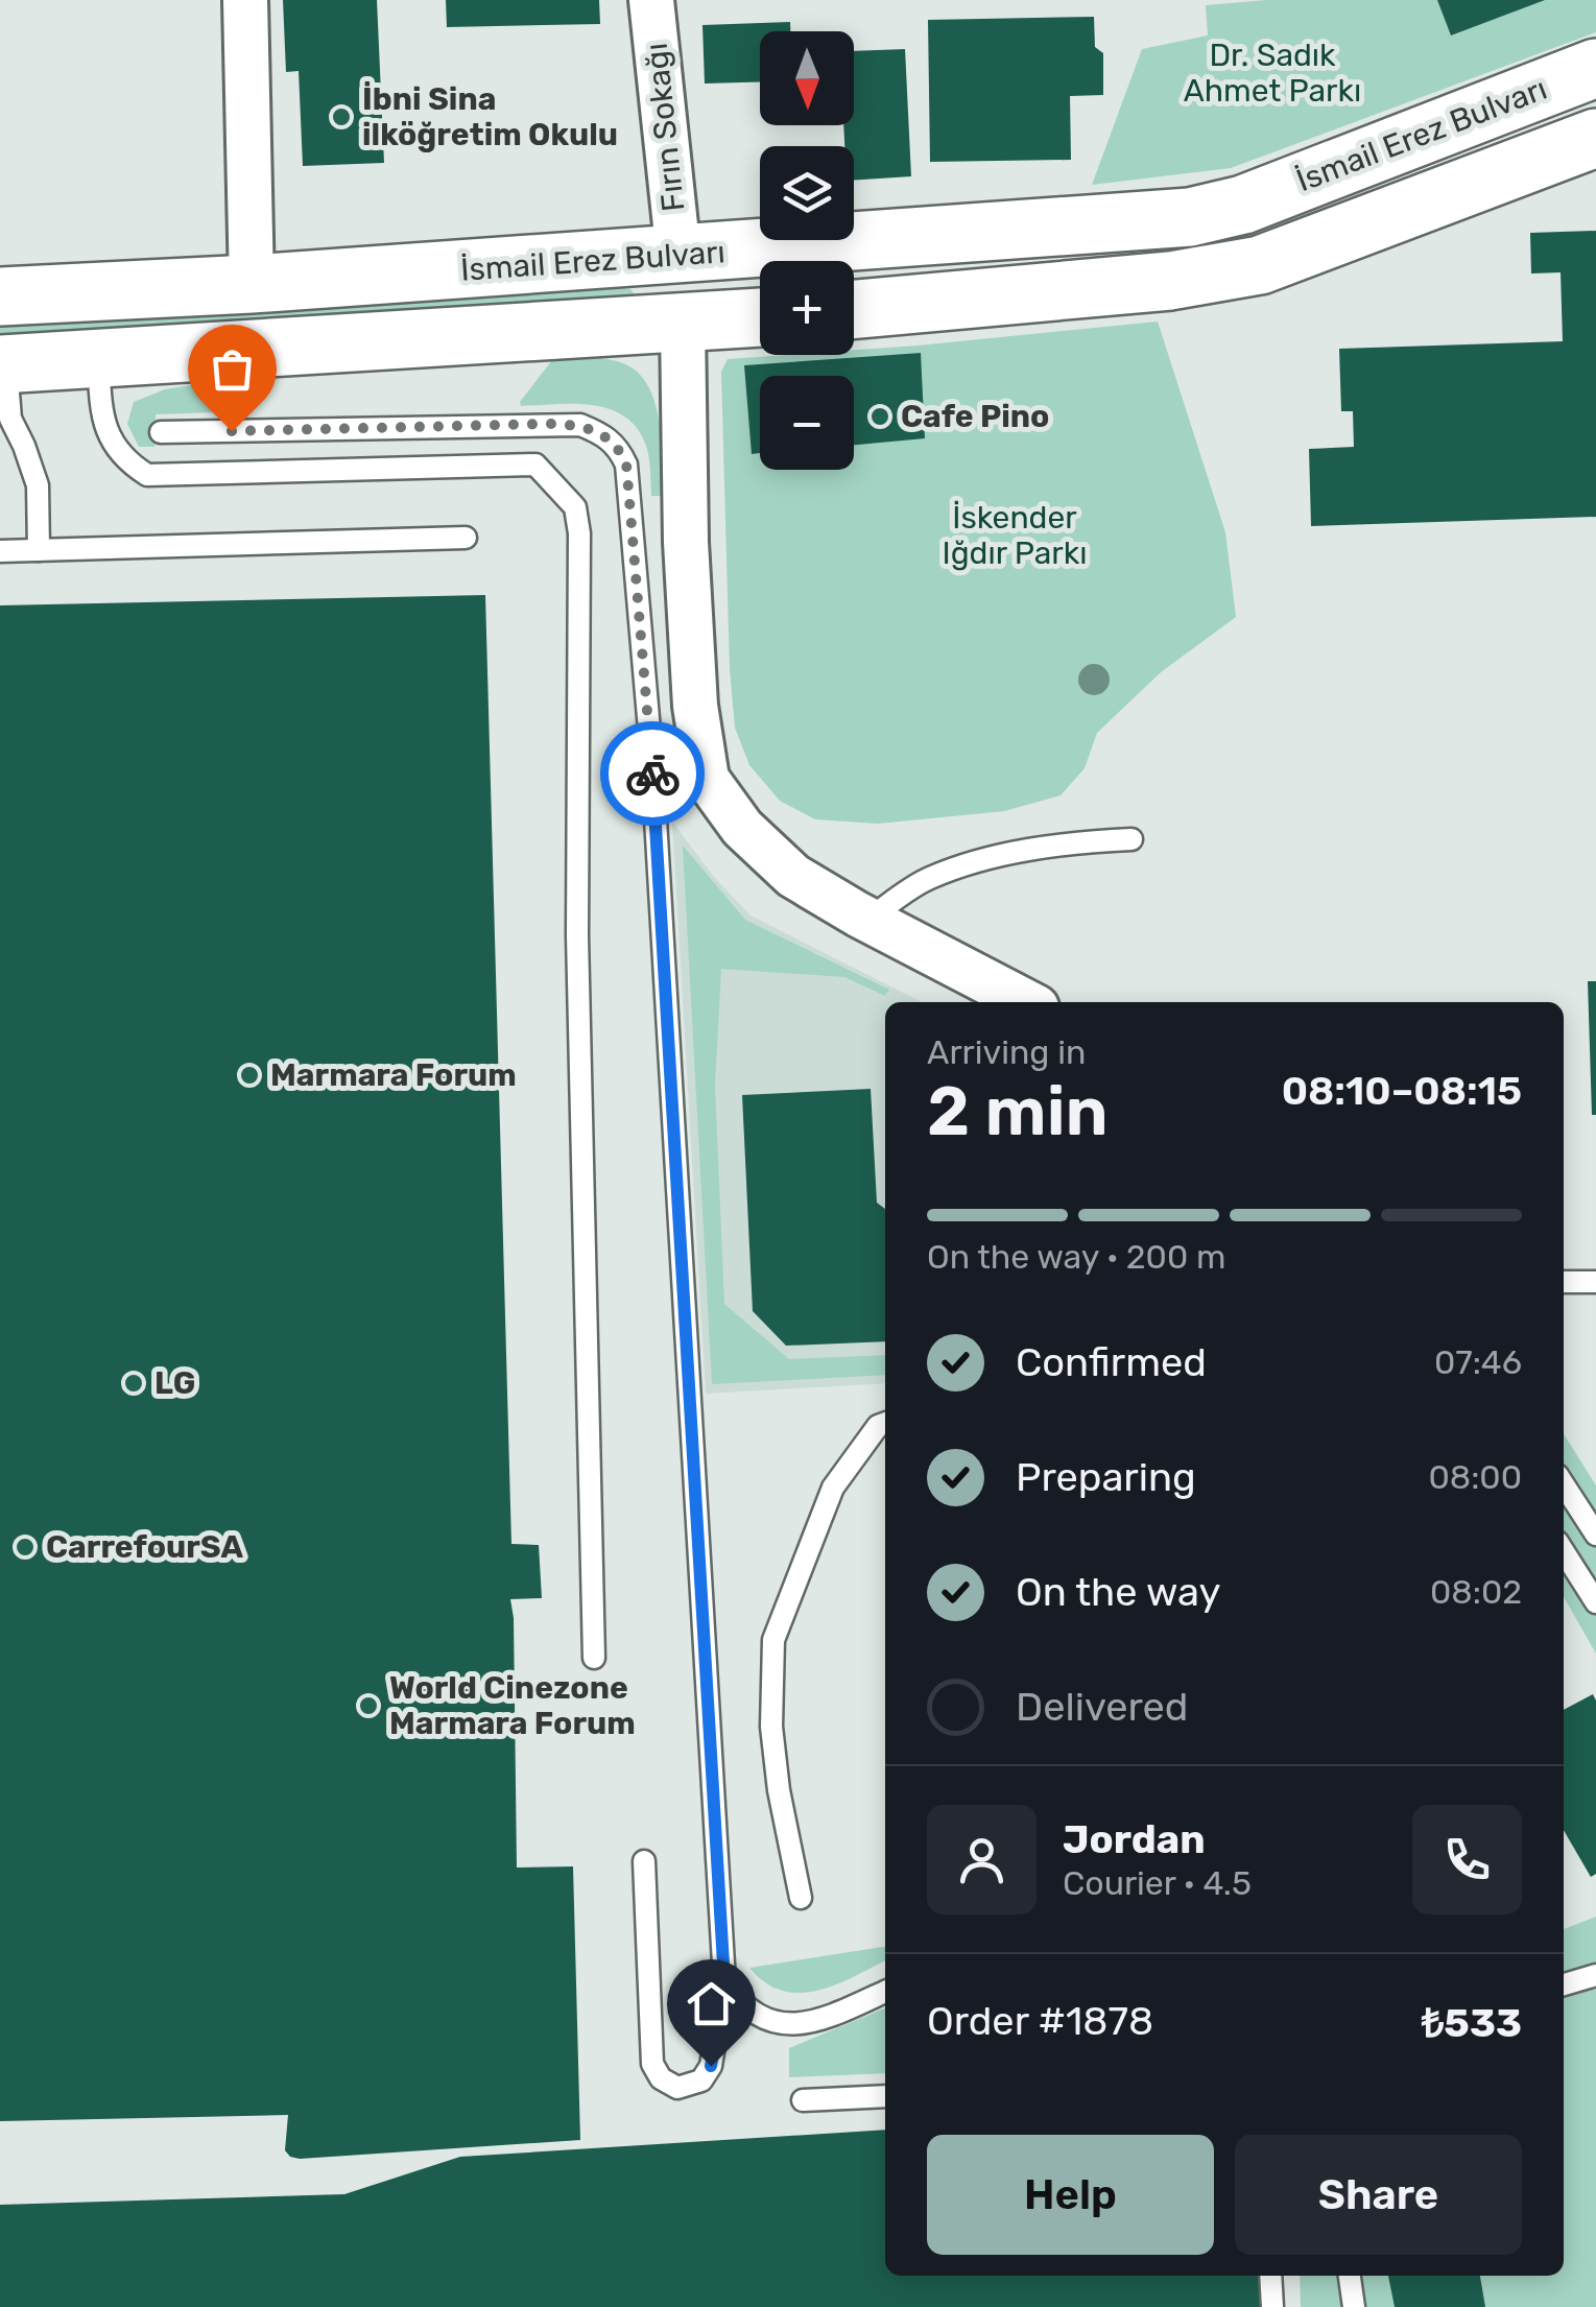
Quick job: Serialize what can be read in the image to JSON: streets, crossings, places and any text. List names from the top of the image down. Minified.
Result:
{"streets":{"street":["Fırın Sokağı","İsmail Erez Bulvarı"]},"crossings":[["Fırın Sokağı","İsmail Erez Bulvarı"]],"parks":["Dr. Sadık Ahmet Parkı","İskender Iğdır Parkı"],"places":["İbni Sina ilköğretim Okulu","Cafe Pino","Marmara Forum","LG","CarrefourSA","World Cinezone Marmara Forum"],"north":"bottom","page":{"map_buttons":["+","−"],"heading":["2 min","Arriving in","08:10–08:15"],"panel":["Jordan","Courier · 4.5","Order #1878","₺533"],"bar":"On the way · 200 m","list":[["Confirmed","07:46"],["Preparing","08:00"],["On the way","08:02"],"Delivered"],"buttons":["Help","Share"]}}
